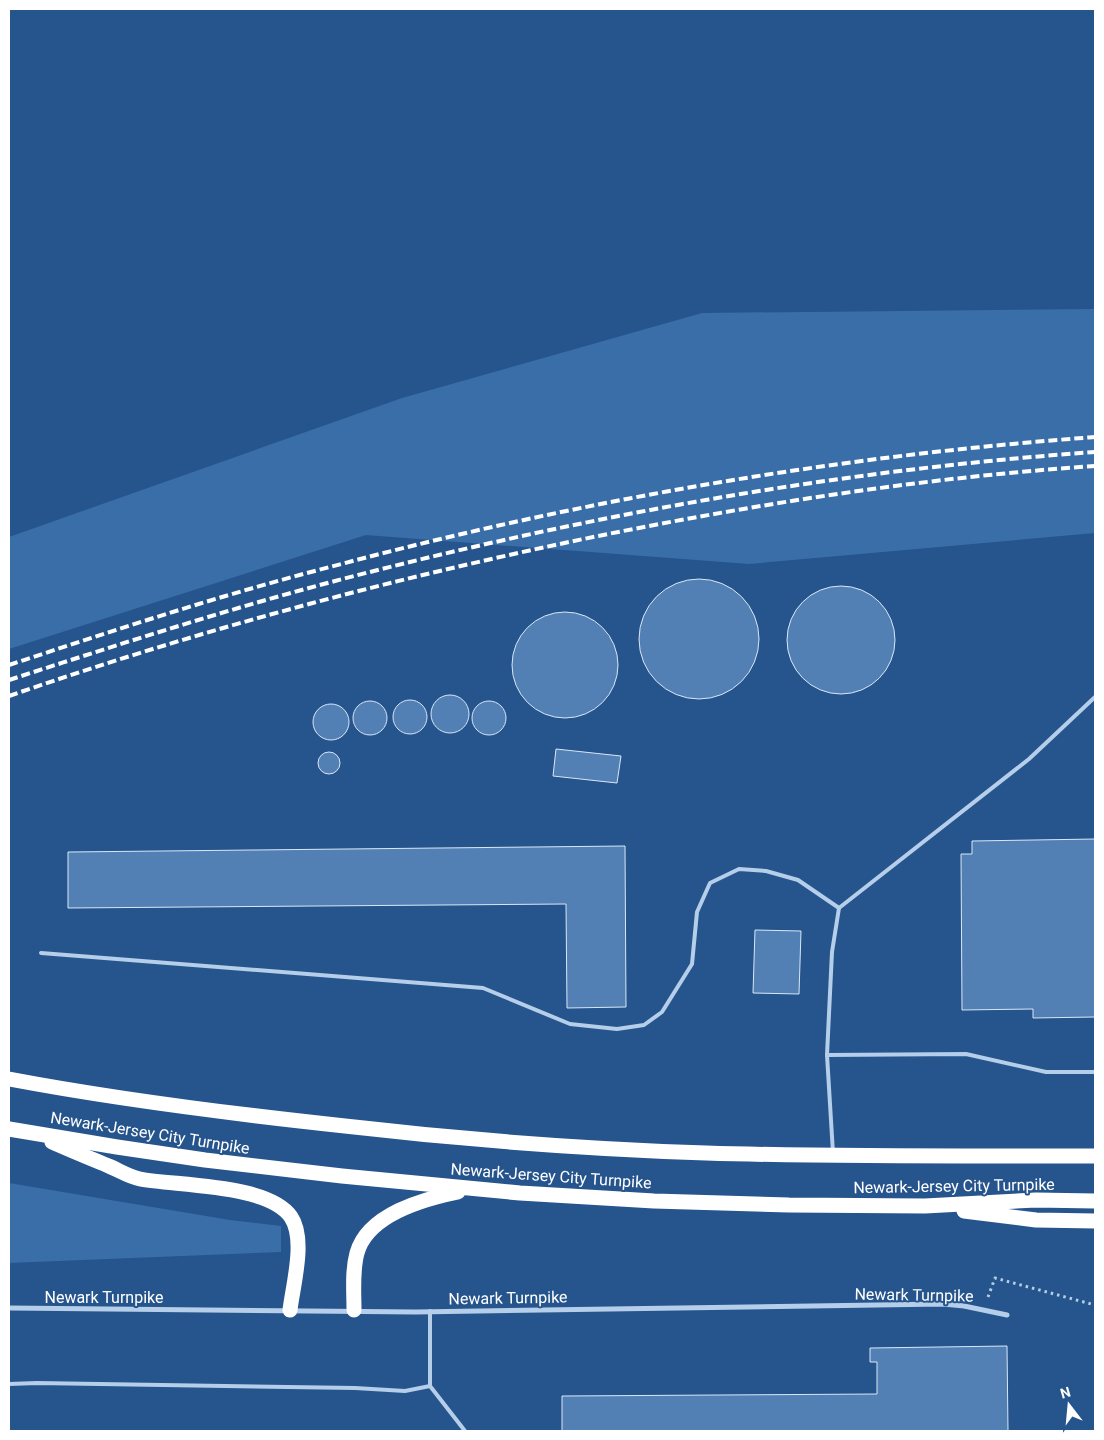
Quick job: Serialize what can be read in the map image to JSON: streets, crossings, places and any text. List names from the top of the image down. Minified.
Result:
{"streets":{"highway":["Newark-Jersey City Turnpike"],"street":["Newark Turnpike"]},"north":"top"}
